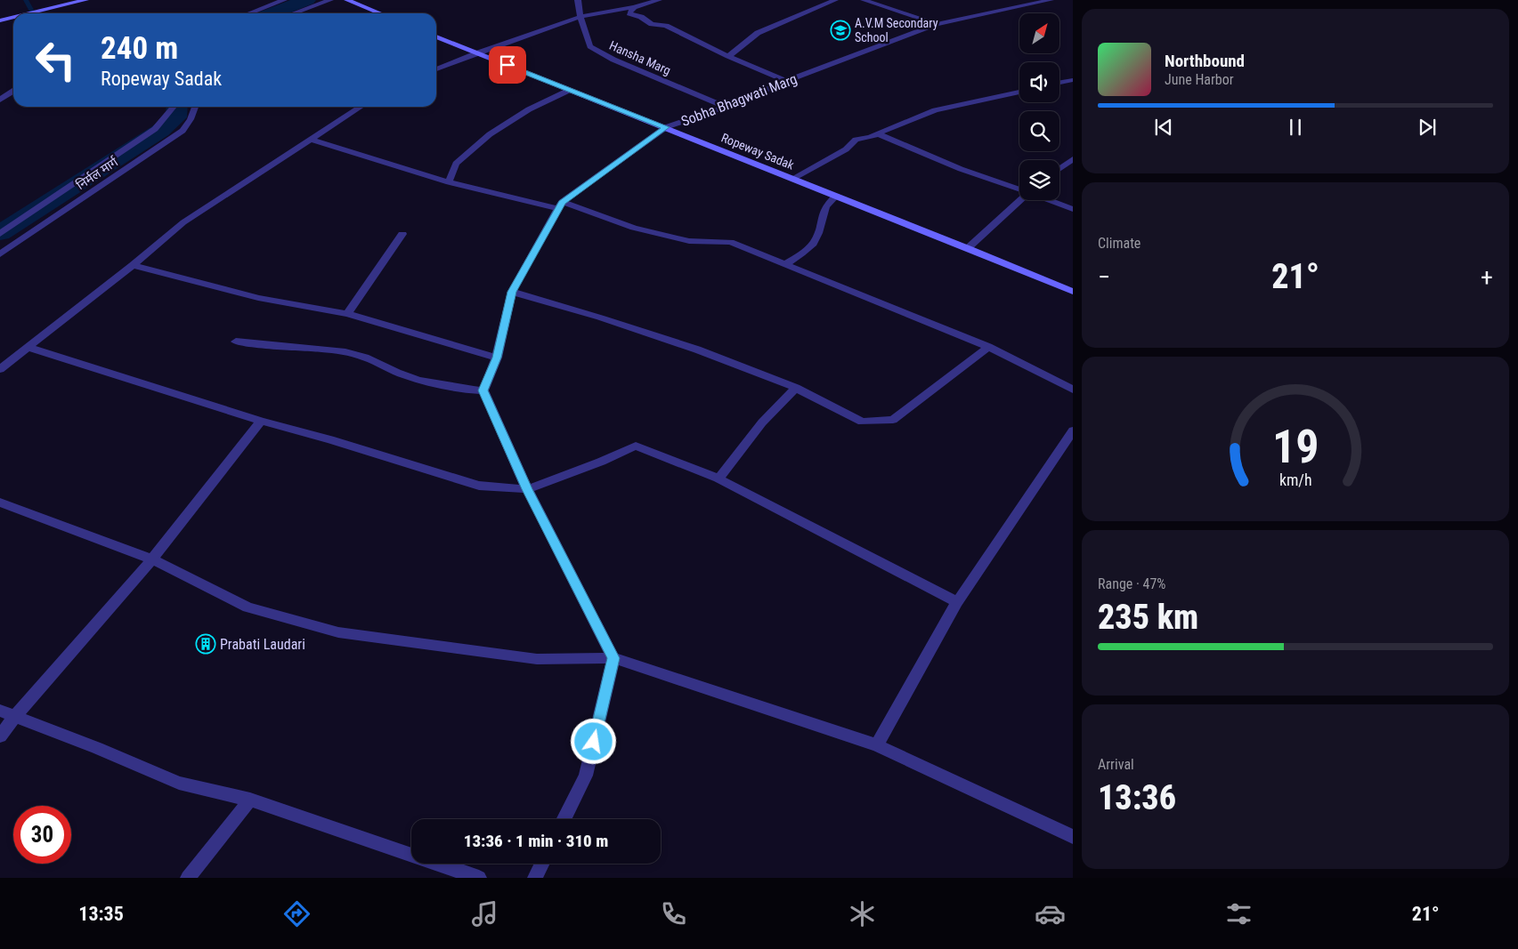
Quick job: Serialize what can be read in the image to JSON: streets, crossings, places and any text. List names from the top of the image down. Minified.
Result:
{"streets":{"main road":["Ropeway Sadak"],"street":["Hansha Marg","Sobha Bhagwati Marg","निर्मल मार्ग"]},"crossings":[["Hansha Marg","Sobha Bhagwati Marg"],["Sobha Bhagwati Marg","Ropeway Sadak"]],"places":{"school or university":["A.V.M Secondary School"],"building":["Prabati Laudari"]},"north":"top right","page":{"turn":["240 m","Ropeway Sadak"],"song":["Northbound","June Harbor"],"tile":["Climate",["Range · 47%","235 km"],["Arrival","13:36"]],"heat":["−","21°","+"],"limit":"30","trip":"13:36 · 1 min · 310 m","tabs":["13:35","21°"],"gauge":["19","km/h"]}}
